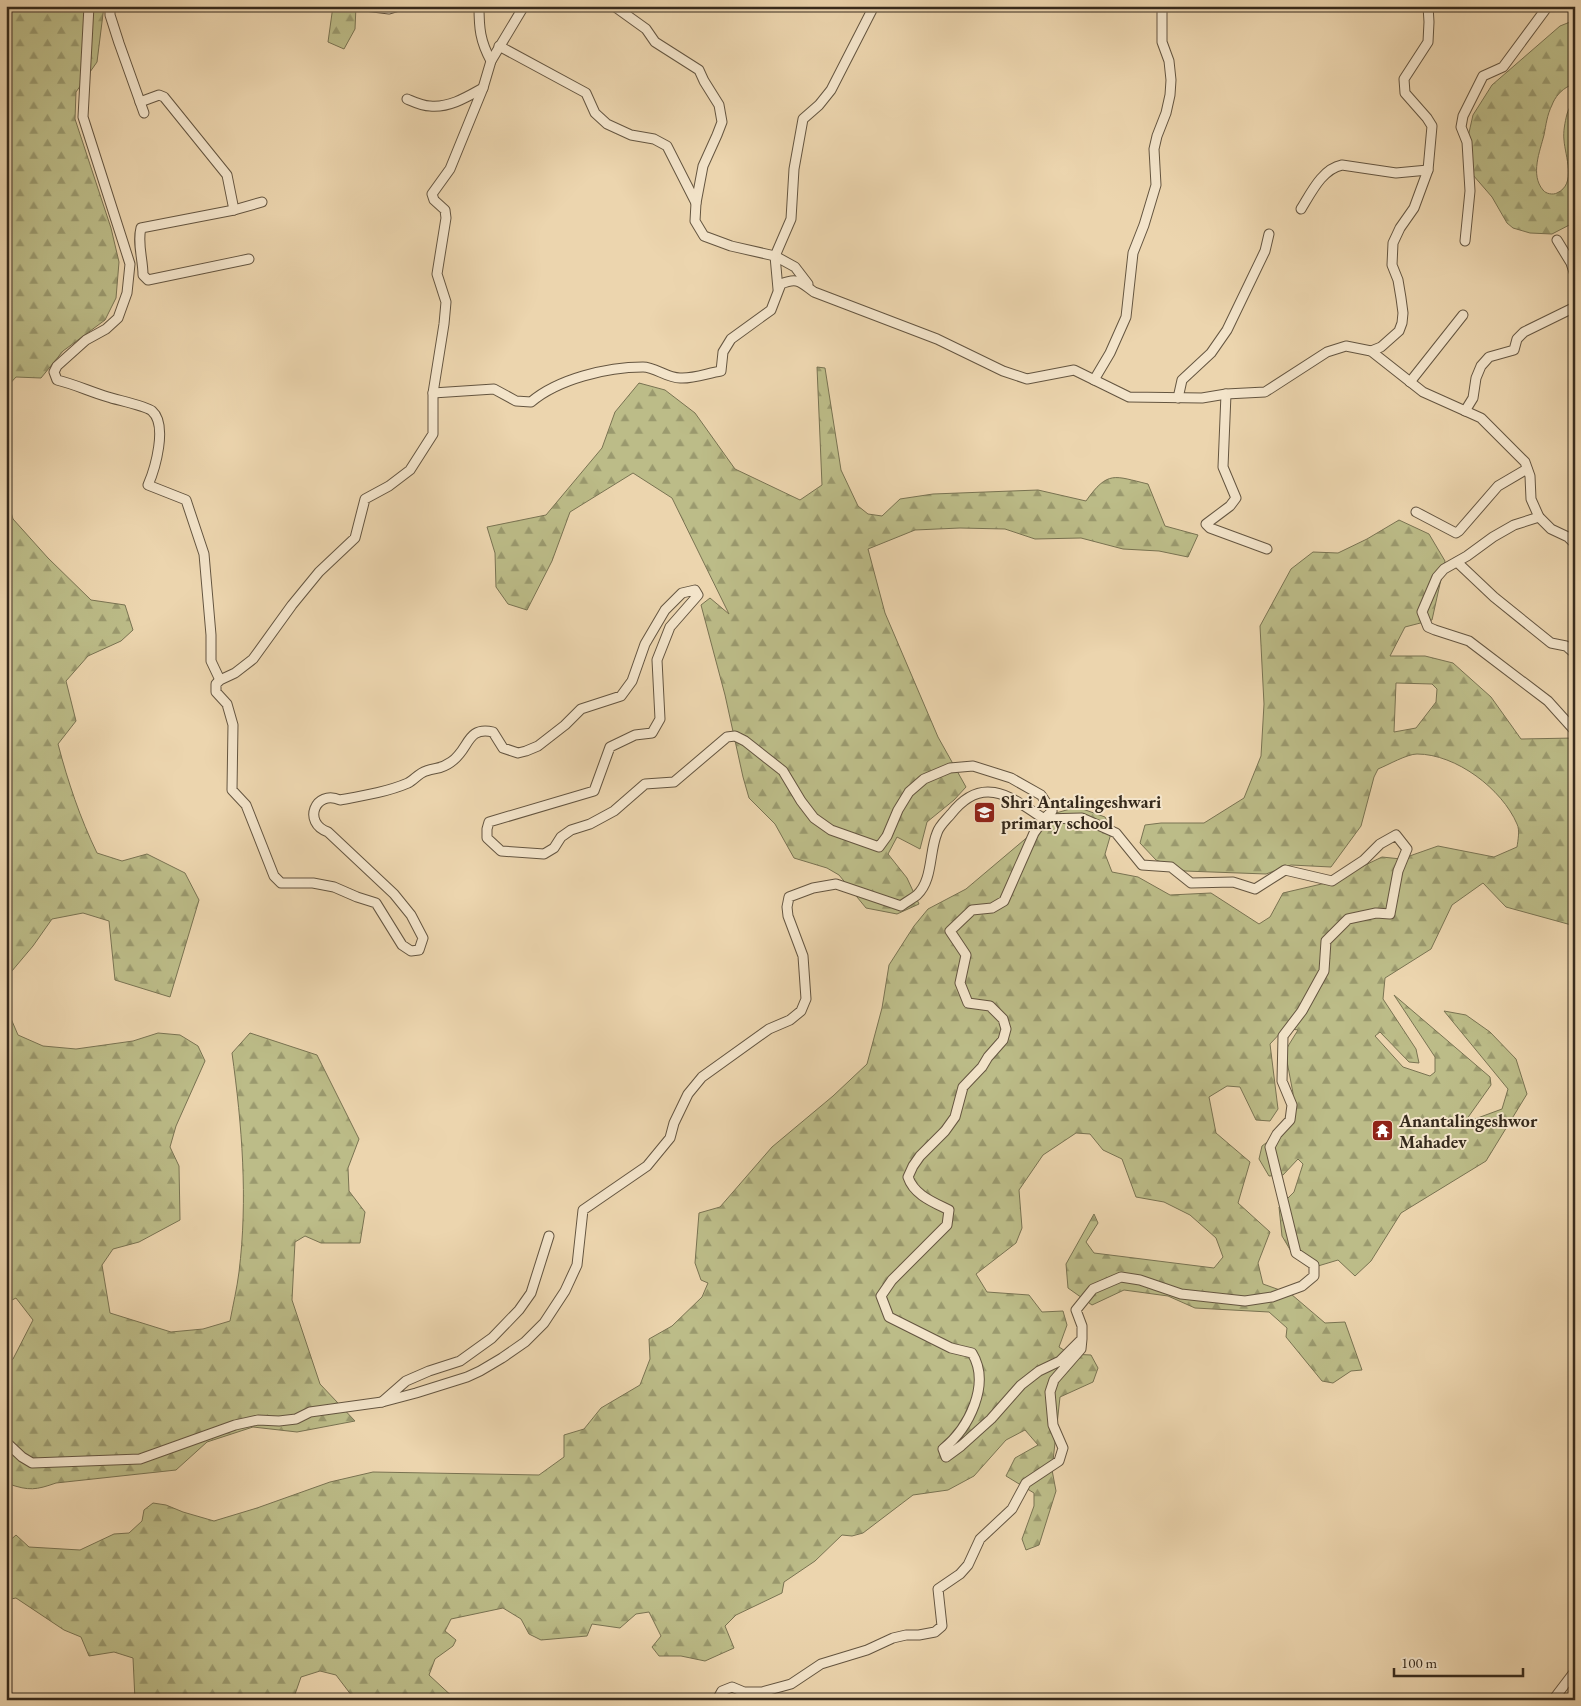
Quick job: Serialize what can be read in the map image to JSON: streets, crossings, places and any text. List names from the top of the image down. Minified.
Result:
{"places":{"school or university":["Shri Antalingeshwari primary school"],"temple":["Anantalingeshwor Mahadev"]},"scale_bar":"100 m"}
